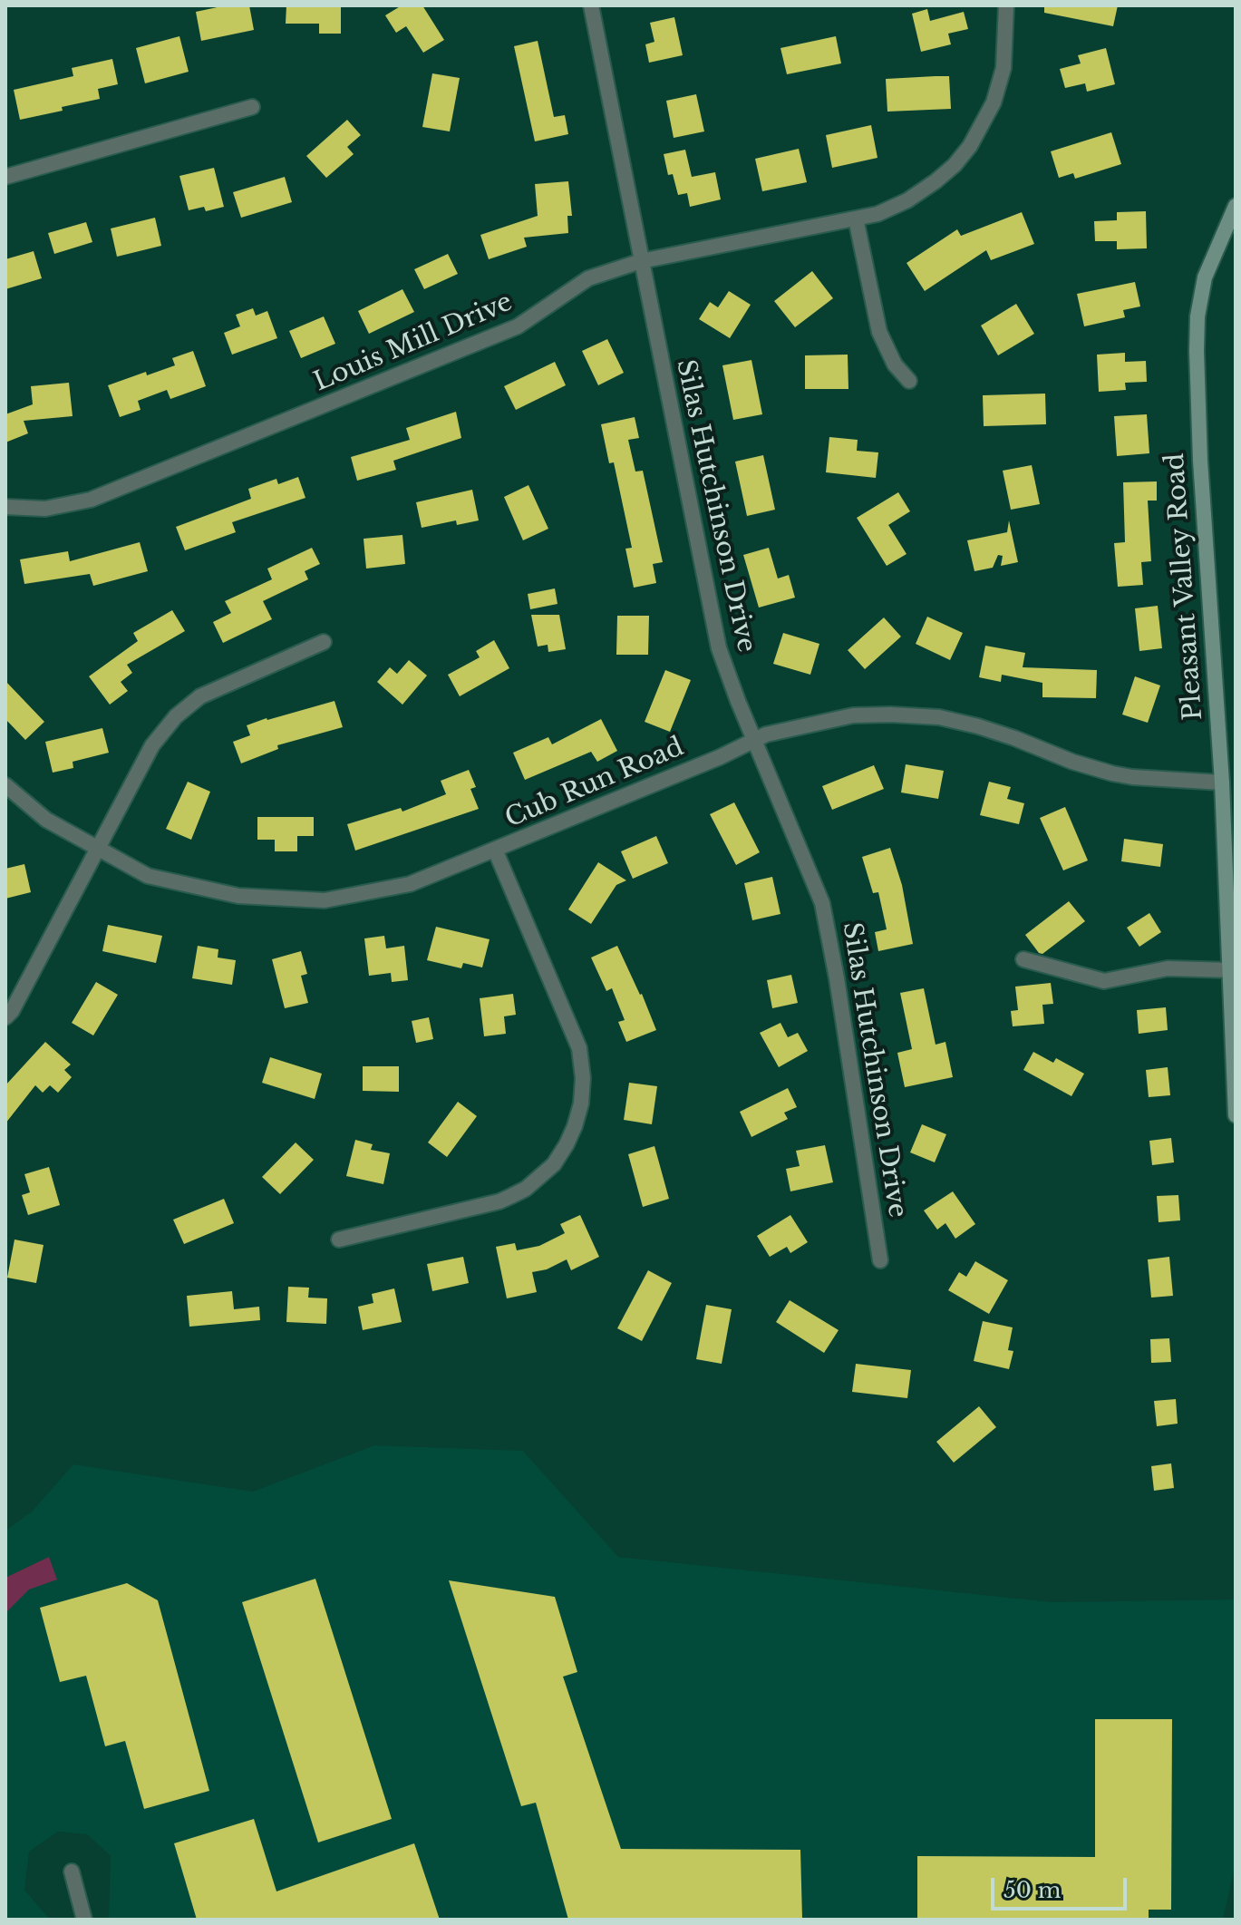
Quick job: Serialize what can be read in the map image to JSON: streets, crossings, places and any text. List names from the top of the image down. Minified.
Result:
{"streets":{"main road":["Pleasant Valley Road"],"street":["Louis Mill Drive","Silas Hutchinson Drive","Cub Run Road"]},"crossings":[["Louis Mill Drive","Silas Hutchinson Drive"],["Silas Hutchinson Drive","Cub Run Road"],["Pleasant Valley Road","Cub Run Road"]],"scale_bar":"50 m"}
